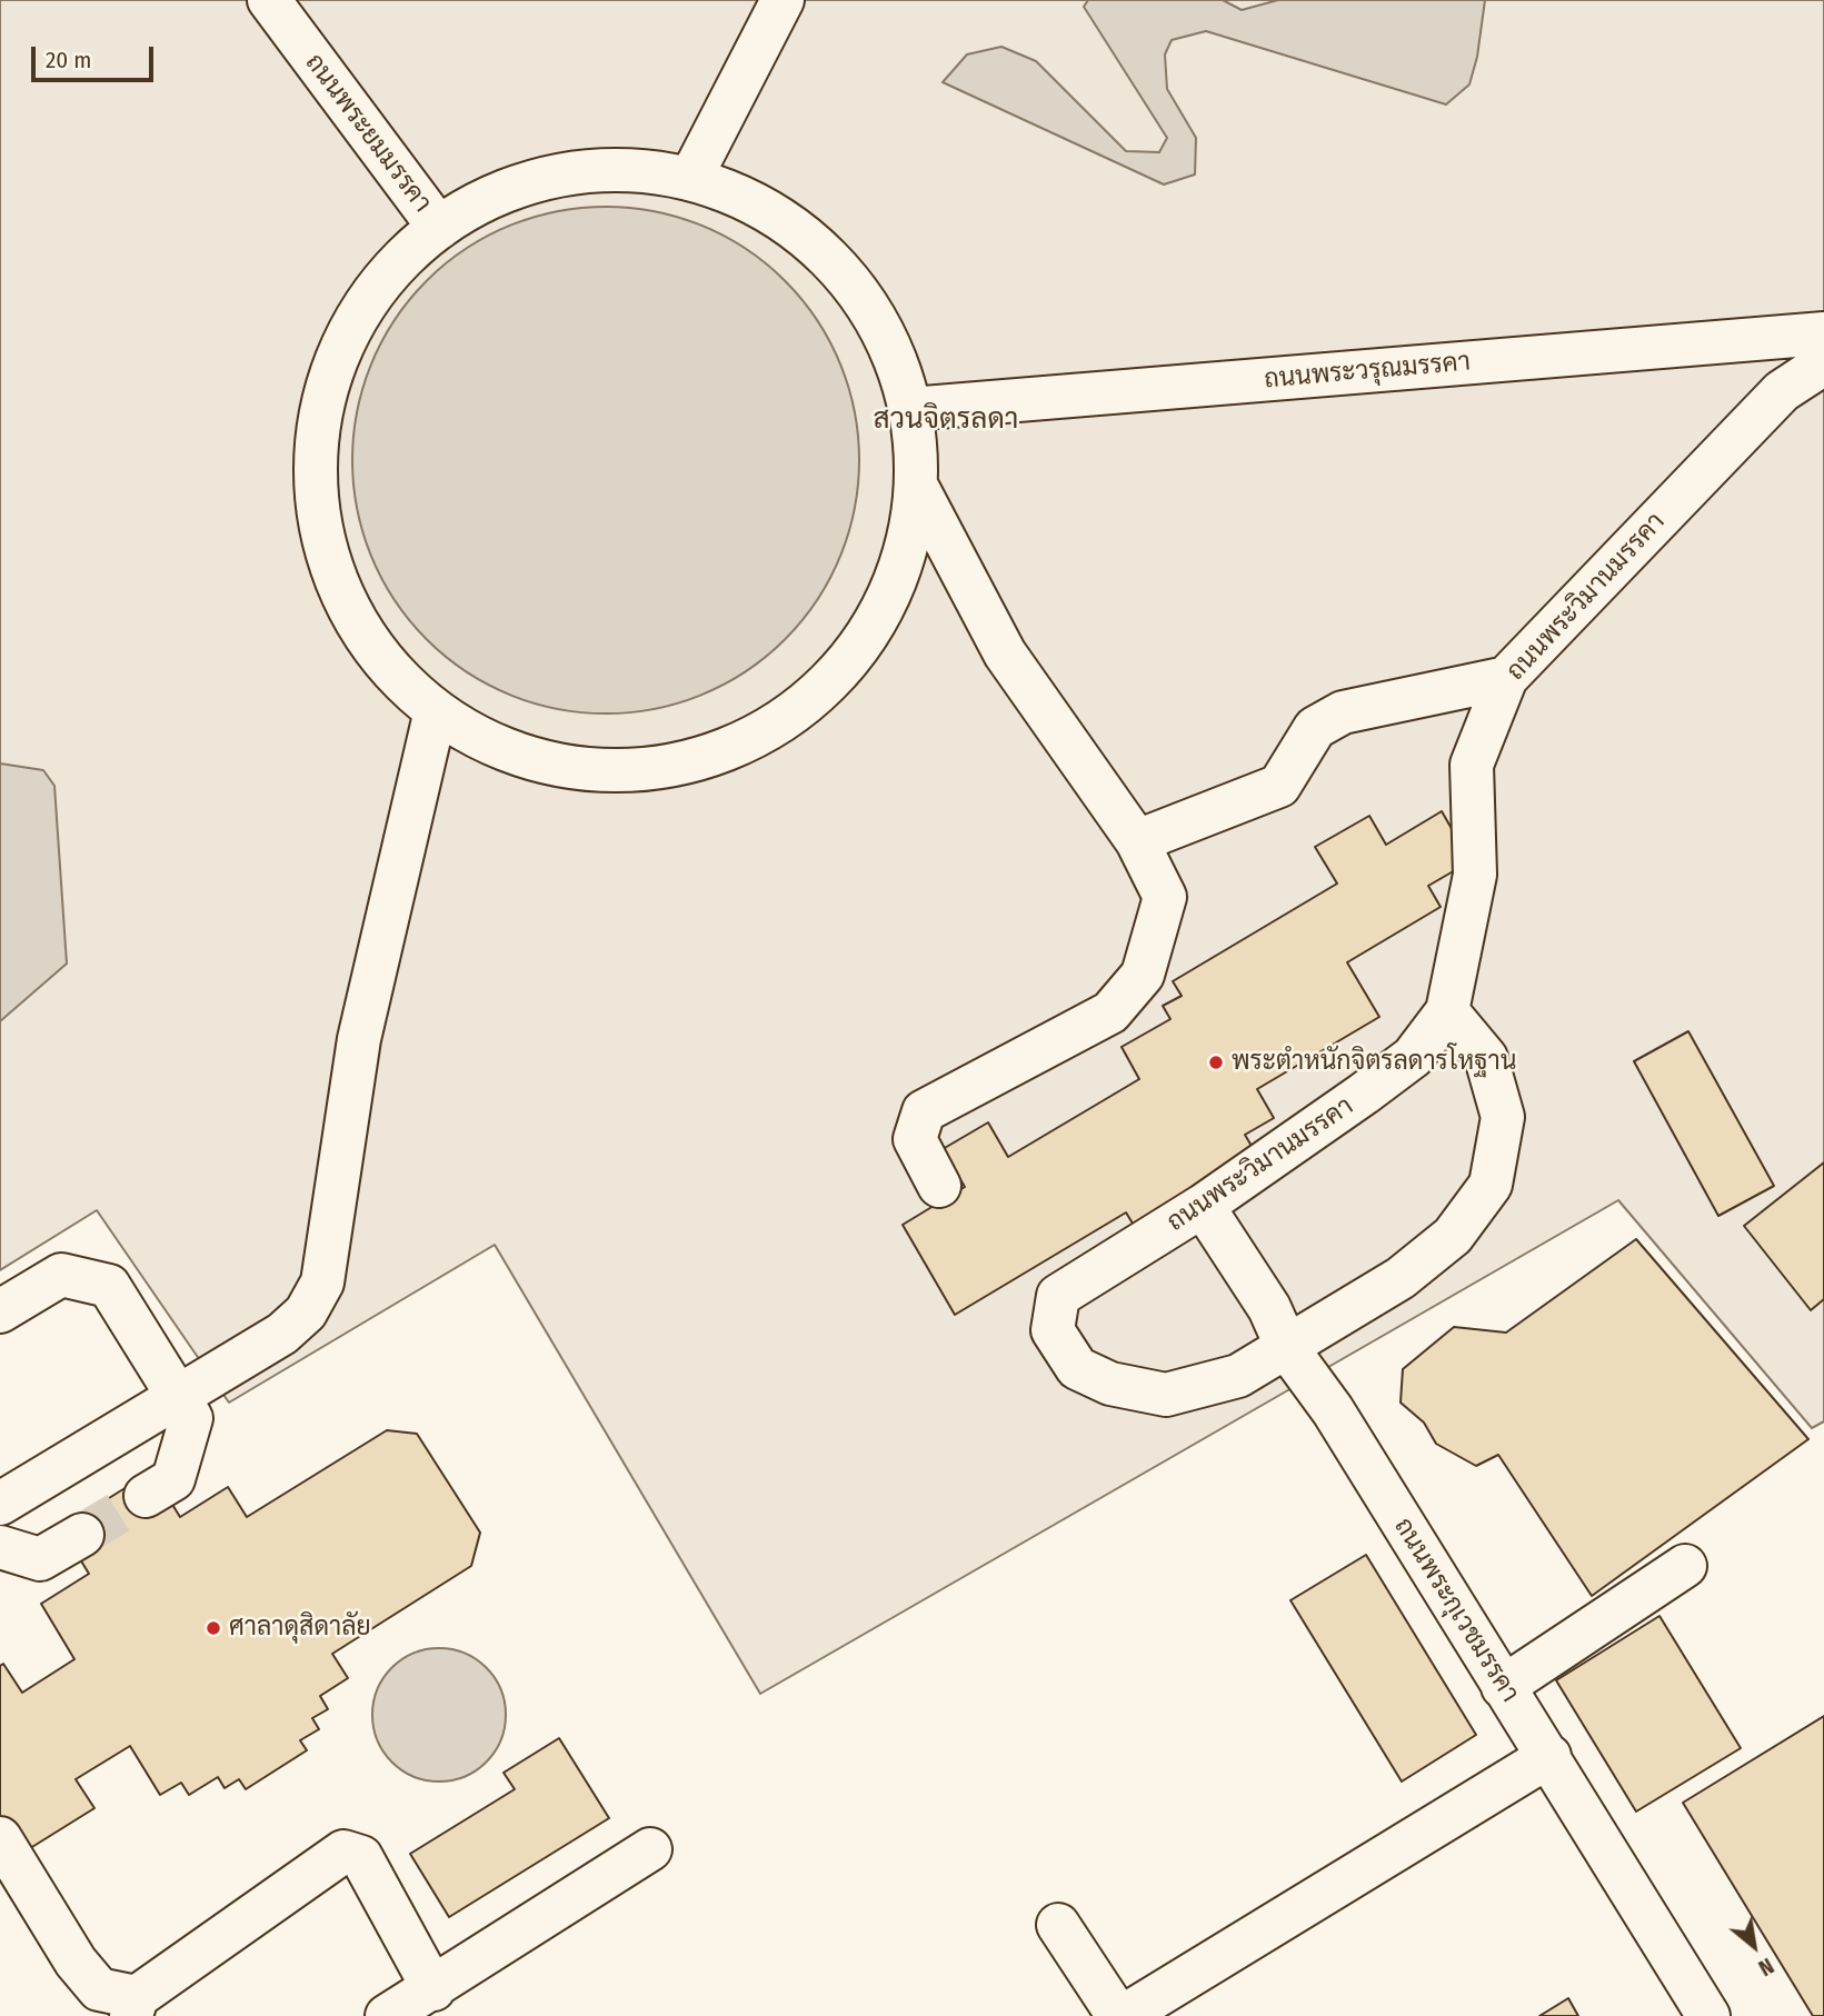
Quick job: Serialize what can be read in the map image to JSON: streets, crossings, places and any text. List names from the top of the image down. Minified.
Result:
{"streets":{"street":["ถนนพระยมมรรคา","ถนนพระวรุณมรรคา","ถนนพระวิมานมรรคา","ถนนพระกุเวชมรรคา"]},"crossings":[["ถนนพระวิมานมรรคา","ถนนพระกุเวชมรรคา"]],"districts":["สวนจิตรลดา"],"places":["พระตำหนักจิตรลดารโหฐาน","ศาลาดุสิดาลัย"],"scale_bar":"20 m","north":"bottom right"}
